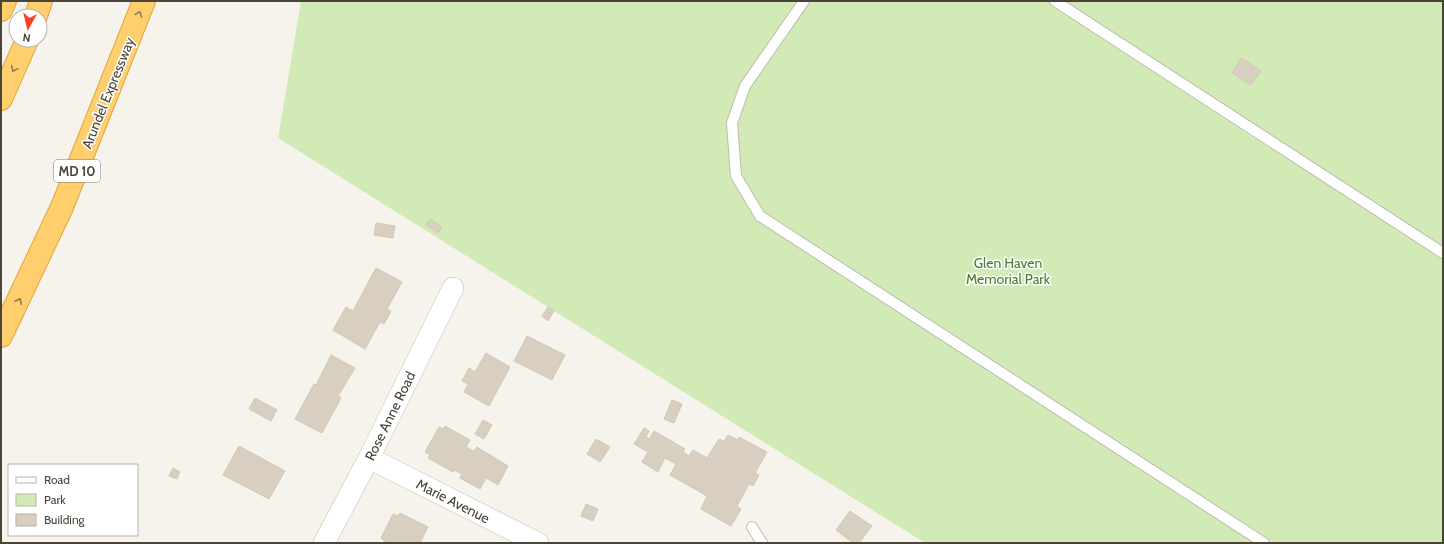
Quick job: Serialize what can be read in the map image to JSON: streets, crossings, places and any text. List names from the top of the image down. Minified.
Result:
{"streets":{"highway":["Arundel Expressway","MD 10"],"street":["Rose Anne Road","Marie Avenue"]},"crossings":[["Rose Anne Road","Marie Avenue"]],"one_way":["Arundel Expressway"],"parks":["Glen Haven Memorial Park"],"legend":["Road","Park","Building"],"north":"bottom"}
